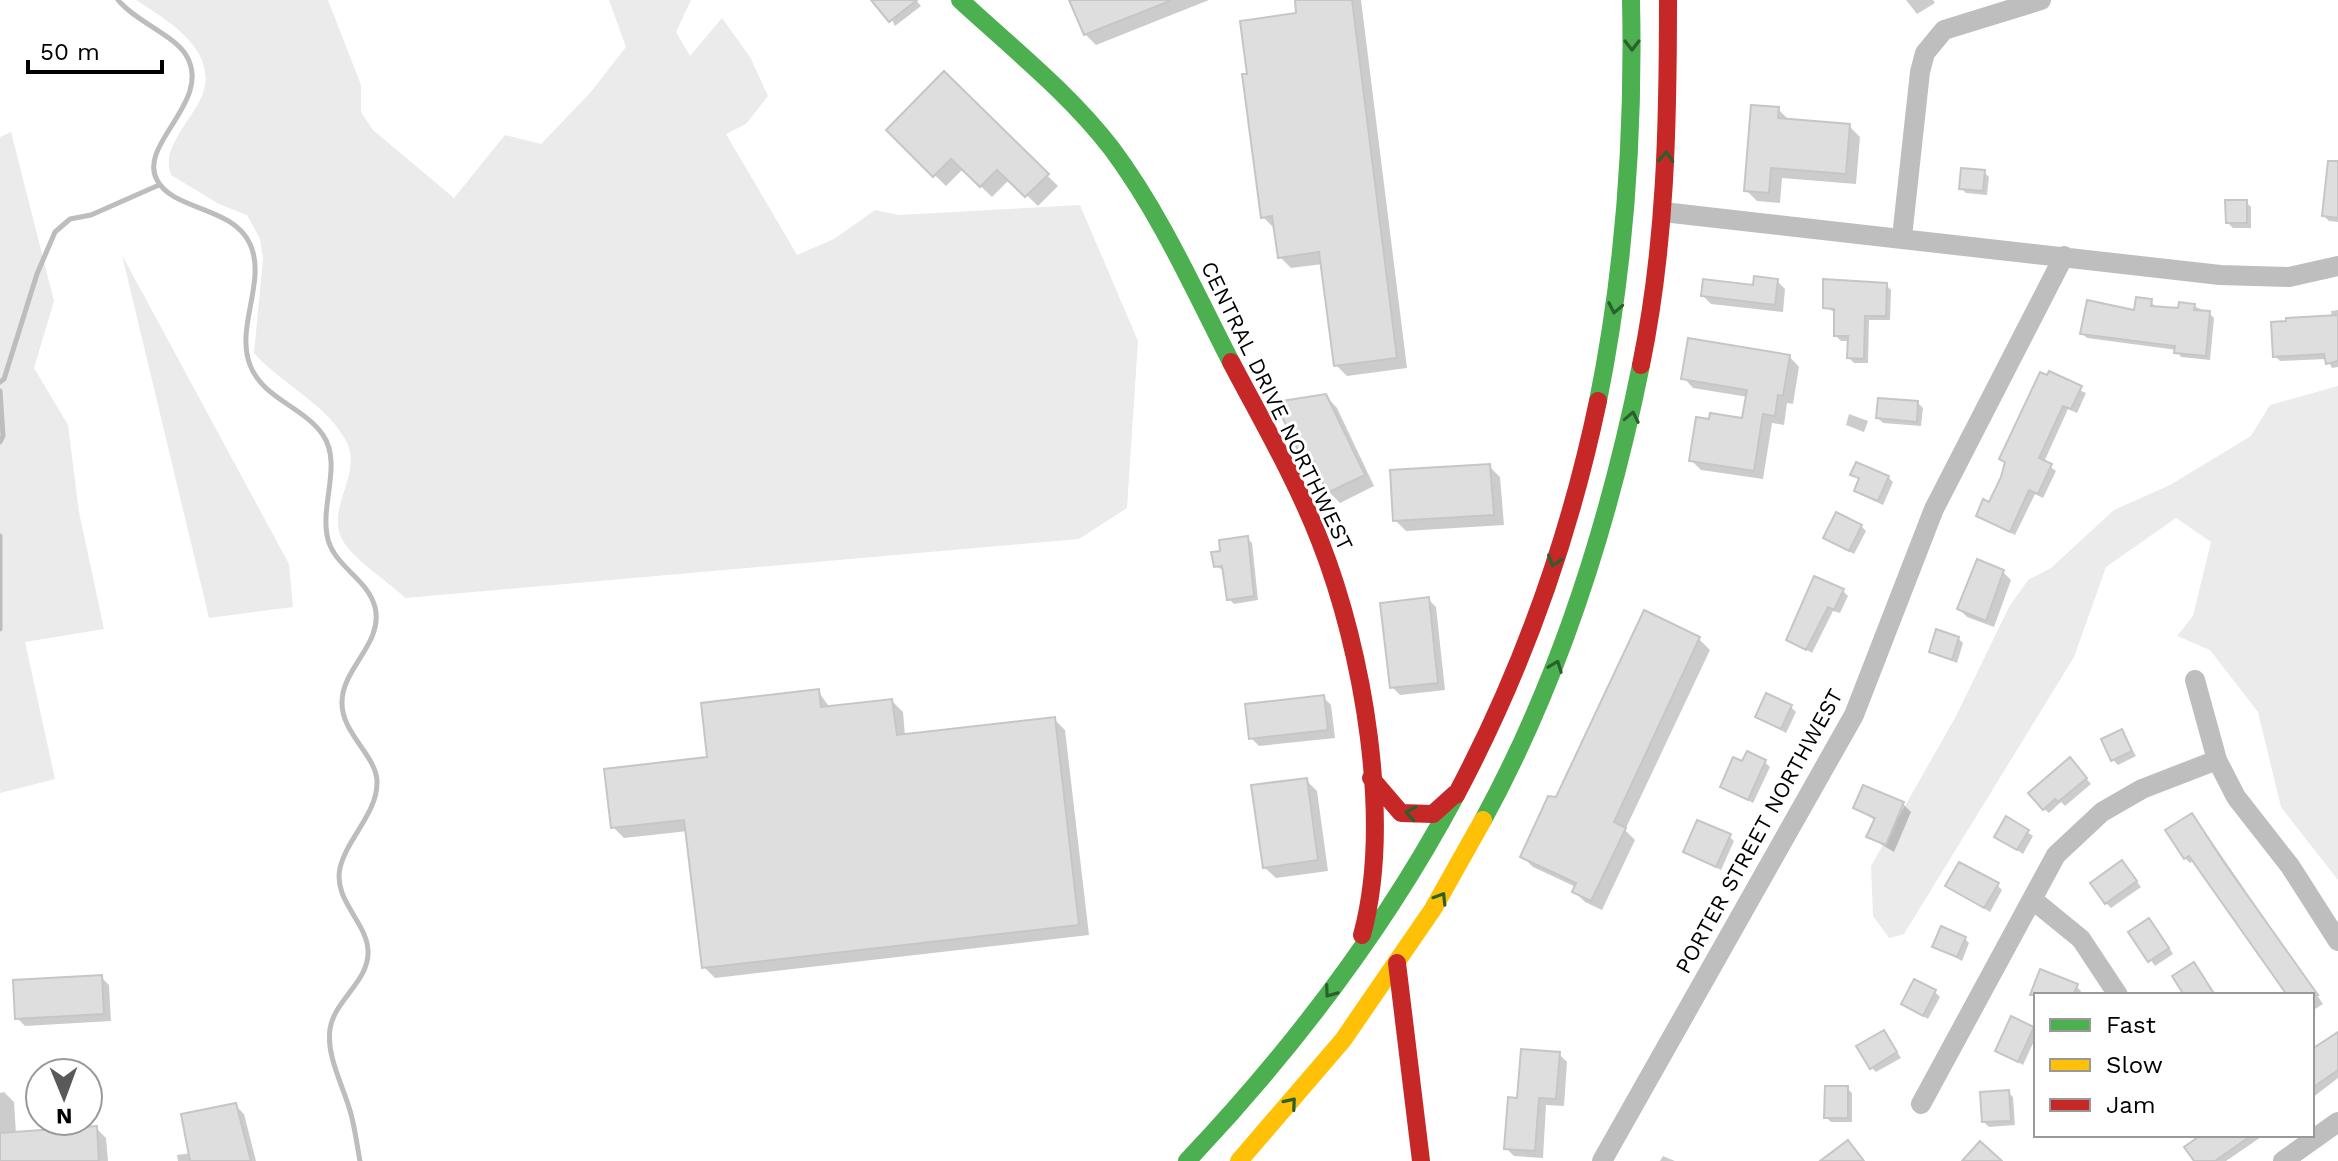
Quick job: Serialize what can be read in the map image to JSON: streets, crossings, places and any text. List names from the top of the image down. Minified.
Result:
{"streets":{"main road":["CENTRAL DRIVE NORTHWEST"],"street":["PORTER STREET NORTHWEST"]},"legend":["Fast","Slow","Jam"],"scale_bar":"50 m","north":"bottom"}
